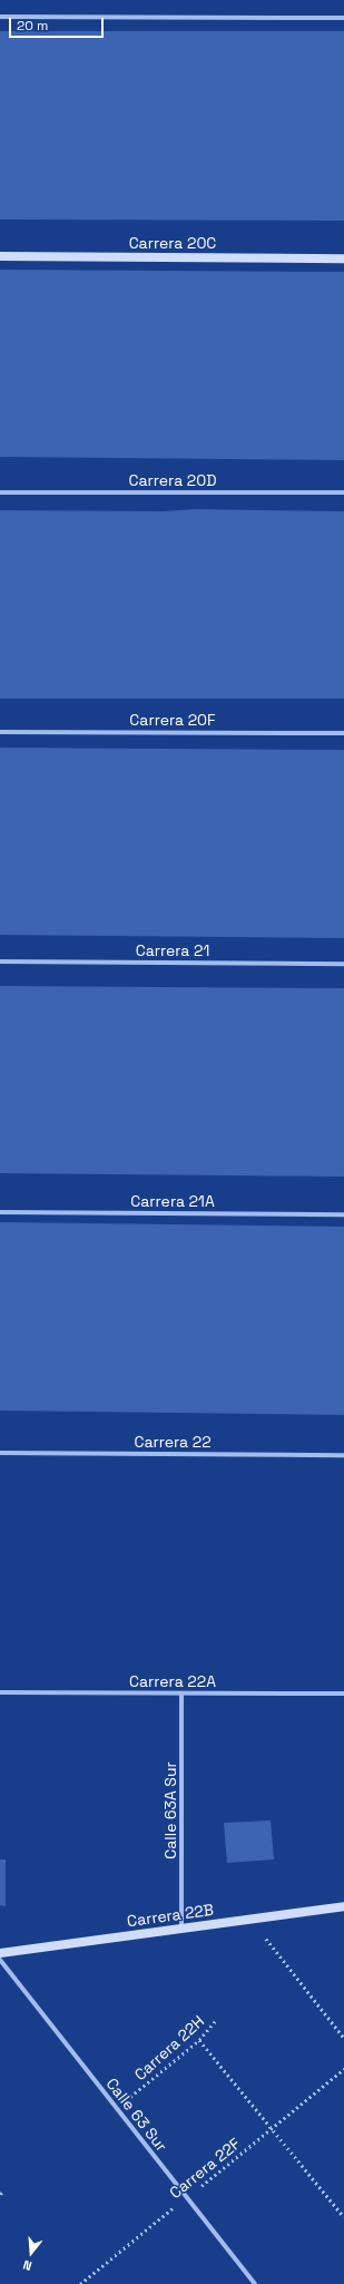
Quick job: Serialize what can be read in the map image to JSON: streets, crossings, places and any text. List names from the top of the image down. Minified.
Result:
{"streets":{"street":["Carrera 20C","Carrera 20D","Carrera 20F","Carrera 21","Carrera 21A","Carrera 22","Carrera 22A","Calle 63A Sur","Carrera 22B","Calle 63 Sur"],"path":["Carrera 22H","Carrera 22F"]},"crossings":[["Carrera 22A","Calle 63A Sur"],["Calle 63A Sur","Carrera 22B"],["Carrera 22H","Calle 63 Sur"],["Calle 63 Sur","Carrera 22F"]],"scale_bar":"20 m","north":"bottom"}
